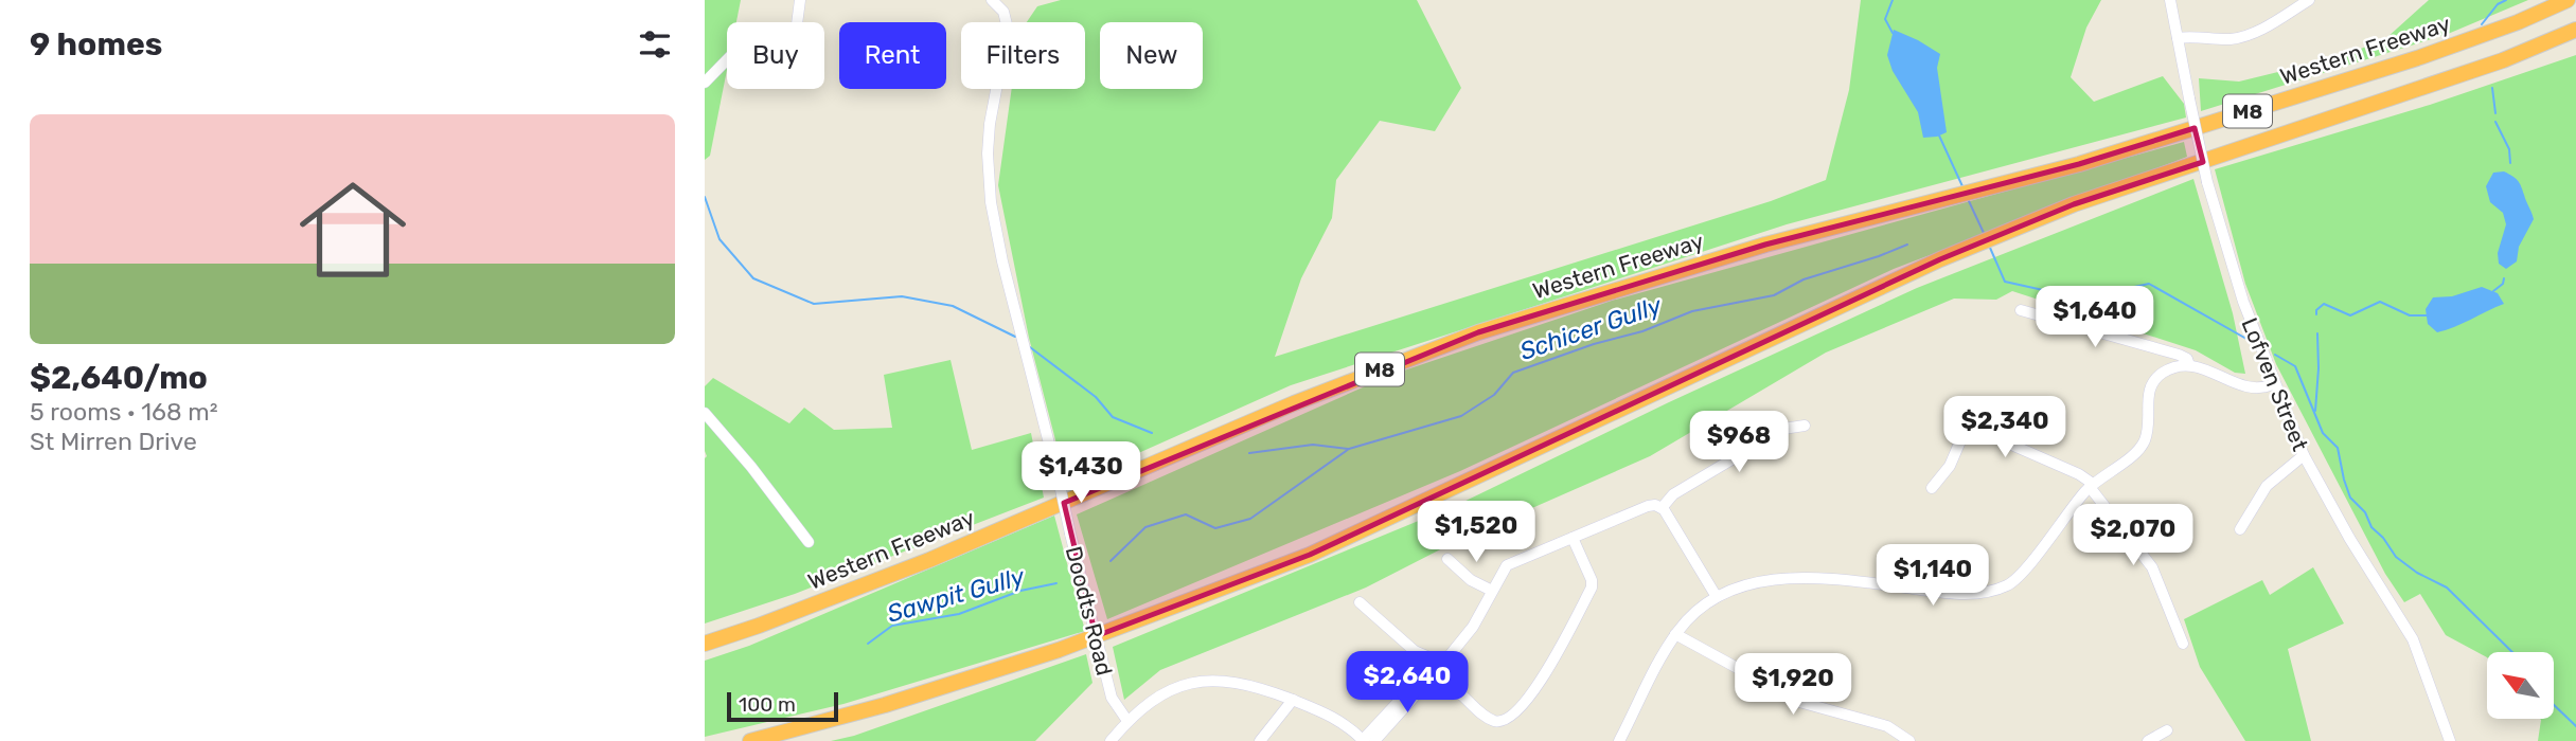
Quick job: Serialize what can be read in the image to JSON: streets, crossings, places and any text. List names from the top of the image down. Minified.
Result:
{"streets":{"highway":["Western Freeway","M8"],"street":["Lofven Street","Doodts Road"]},"water":["Schicer Gully","Sawpit Gully"],"scale_bar":"100 m","north":"top left","page":{"heading":"9 homes","chip":["Buy","Rent","Filters","New"],"list":[{"name":"$2,640/mo","note":"5 rooms · 168 m² · St Mirren Drive"}],"price":["$1,640","$2,340","$968","$1,430","$1,520","$2,070","$1,140","$2,640","$1,920"],"scale":"100 m"}}
